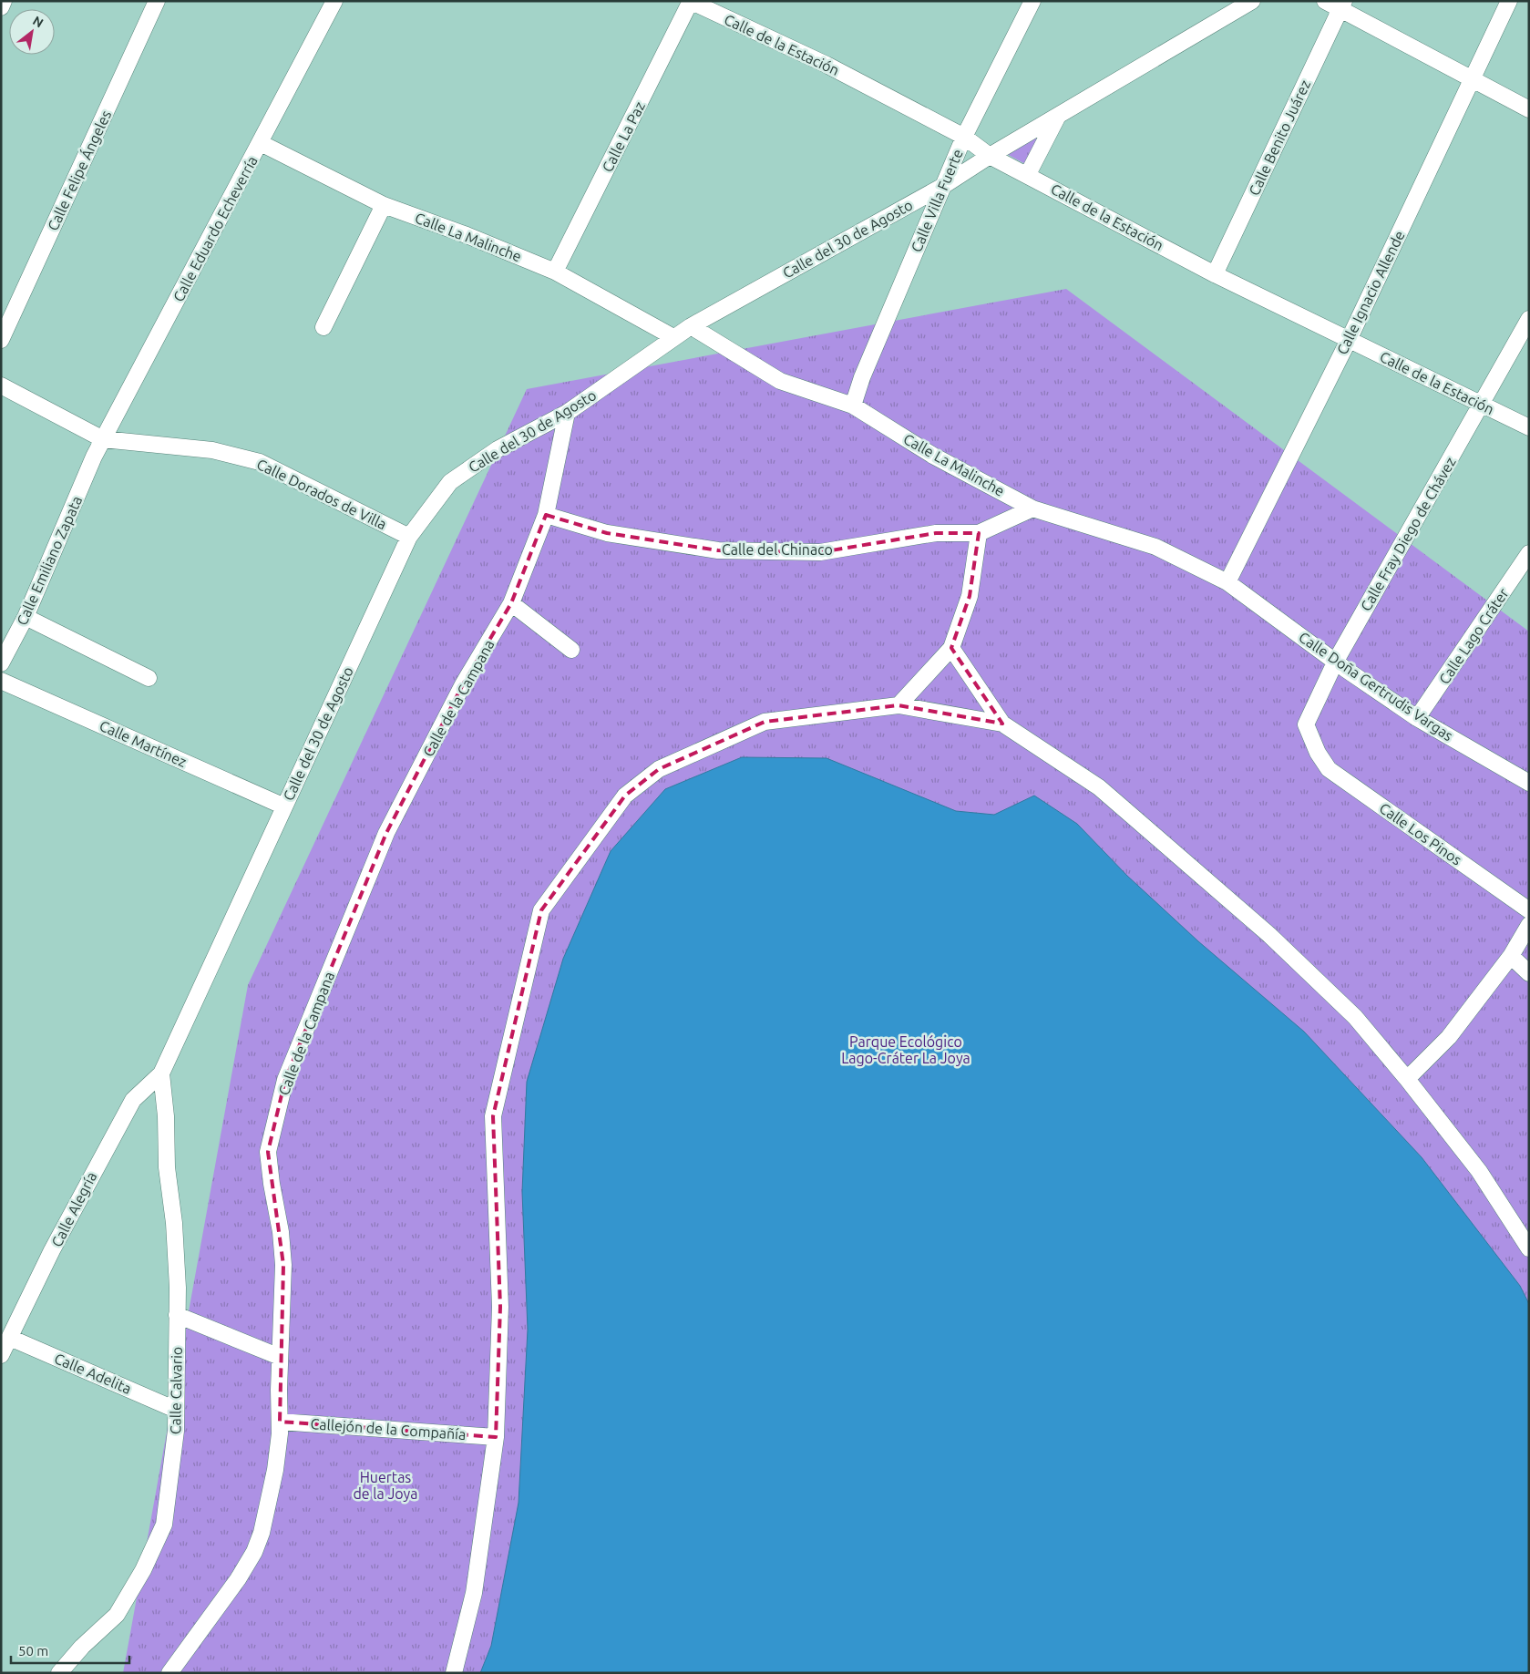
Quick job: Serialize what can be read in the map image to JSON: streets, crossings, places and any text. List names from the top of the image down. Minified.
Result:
{"streets":{"street":["Calle de la Estación","Calle La Paz","Calle Benito Juárez","Calle Felipe Ángeles","Calle Villa Fuerte","Calle Eduardo Echeverría","Calle La Malinche","Calle del 30 de Agosto","Calle Ignacio Allende","Calle Dorados de Villa","Calle Fray Diego de Chávez","Calle del Chinaco","Calle Emiliano Zapata","Calle Lago Cráter","Calle Doña Gertrudis Vargas","Calle de la Campana","Calle Martínez","Calle Los Pinos","Calle Alegría","Calle Adelita","Calle Calvario","Callejón de la Compañía"]},"crossings":[["Calle de la Estación","Calle La Paz"],["Calle de la Estación","Calle Benito Juárez"],["Calle de la Estación","Calle Villa Fuerte"],["Calle de la Estación","Calle del 30 de Agosto"],["Calle de la Estación","Calle Ignacio Allende"],["Calle de la Estación","Calle Fray Diego de Chávez"],["Calle La Paz","Calle La Malinche"],["Calle Villa Fuerte","Calle La Malinche"],["Calle Villa Fuerte","Calle del 30 de Agosto"],["Calle Eduardo Echeverría","Calle La Malinche"],["Calle Eduardo Echeverría","Calle Dorados de Villa"],["Calle Eduardo Echeverría","Calle Emiliano Zapata"],["Calle La Malinche","Calle del 30 de Agosto"],["Calle La Malinche","Calle Ignacio Allende"],["Calle La Malinche","Calle del Chinaco"],["Calle La Malinche","Calle Doña Gertrudis Vargas"],["Calle del 30 de Agosto","Calle Dorados de Villa"],["Calle del 30 de Agosto","Calle de la Campana"],["Calle del 30 de Agosto","Calle Martínez"],["Calle del 30 de Agosto","Calle Alegría"],["Calle del 30 de Agosto","Calle Calvario"],["Calle Ignacio Allende","Calle Doña Gertrudis Vargas"],["Calle Fray Diego de Chávez","Calle Doña Gertrudis Vargas"],["Calle Fray Diego de Chávez","Calle Los Pinos"],["Calle del Chinaco","Calle de la Campana"],["Calle Lago Cráter","Calle Doña Gertrudis Vargas"],["Calle de la Campana","Callejón de la Compañía"],["Calle Alegría","Calle Adelita"],["Calle Alegría","Calle Calvario"],["Calle Adelita","Calle Calvario"]],"parks":["Parque Ecológico Lago-Cráter La Joya","Huertas de la Joya"],"scale_bar":"50 m","north":"top right"}
